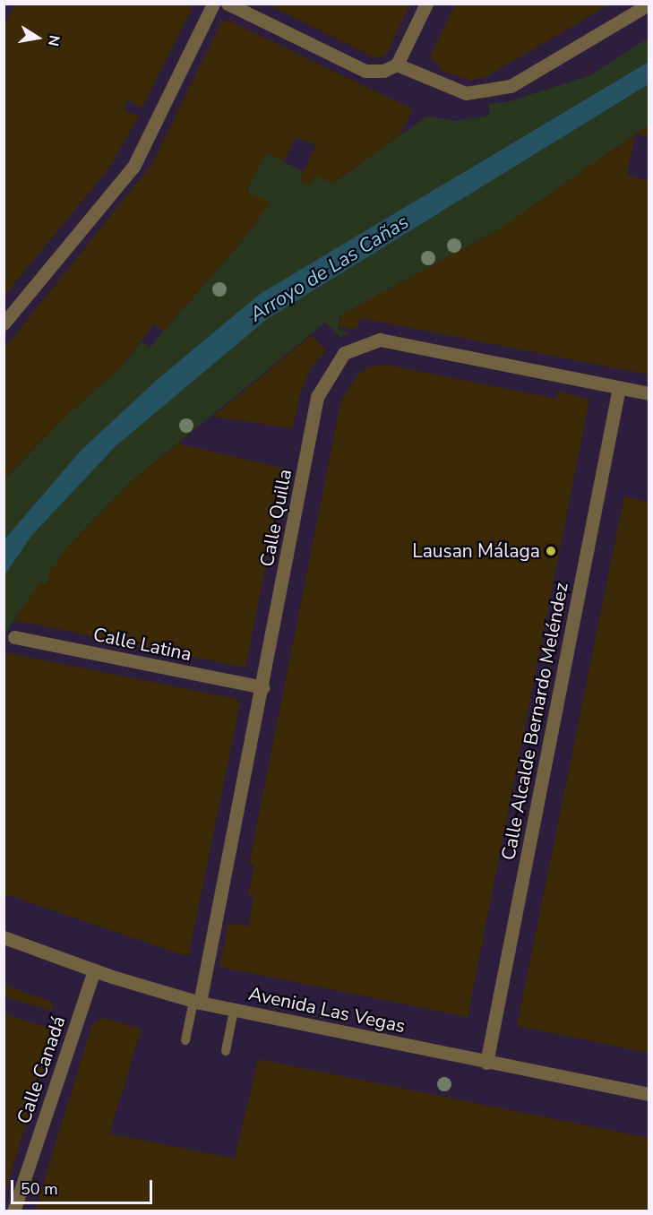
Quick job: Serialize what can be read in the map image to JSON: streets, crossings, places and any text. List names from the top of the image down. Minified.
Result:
{"streets":{"street":["Calle Quilla","Calle Latina","Calle Alcalde Bernardo Meléndez","Avenida Las Vegas","Calle Canadá"]},"crossings":[["Calle Quilla","Calle Latina"],["Calle Quilla","Calle Alcalde Bernardo Meléndez"],["Calle Quilla","Avenida Las Vegas"],["Calle Alcalde Bernardo Meléndez","Avenida Las Vegas"],["Avenida Las Vegas","Calle Canadá"]],"water":["Arroyo de Las Cañas"],"places":["Lausan Málaga"],"scale_bar":"50 m","north":"right"}
